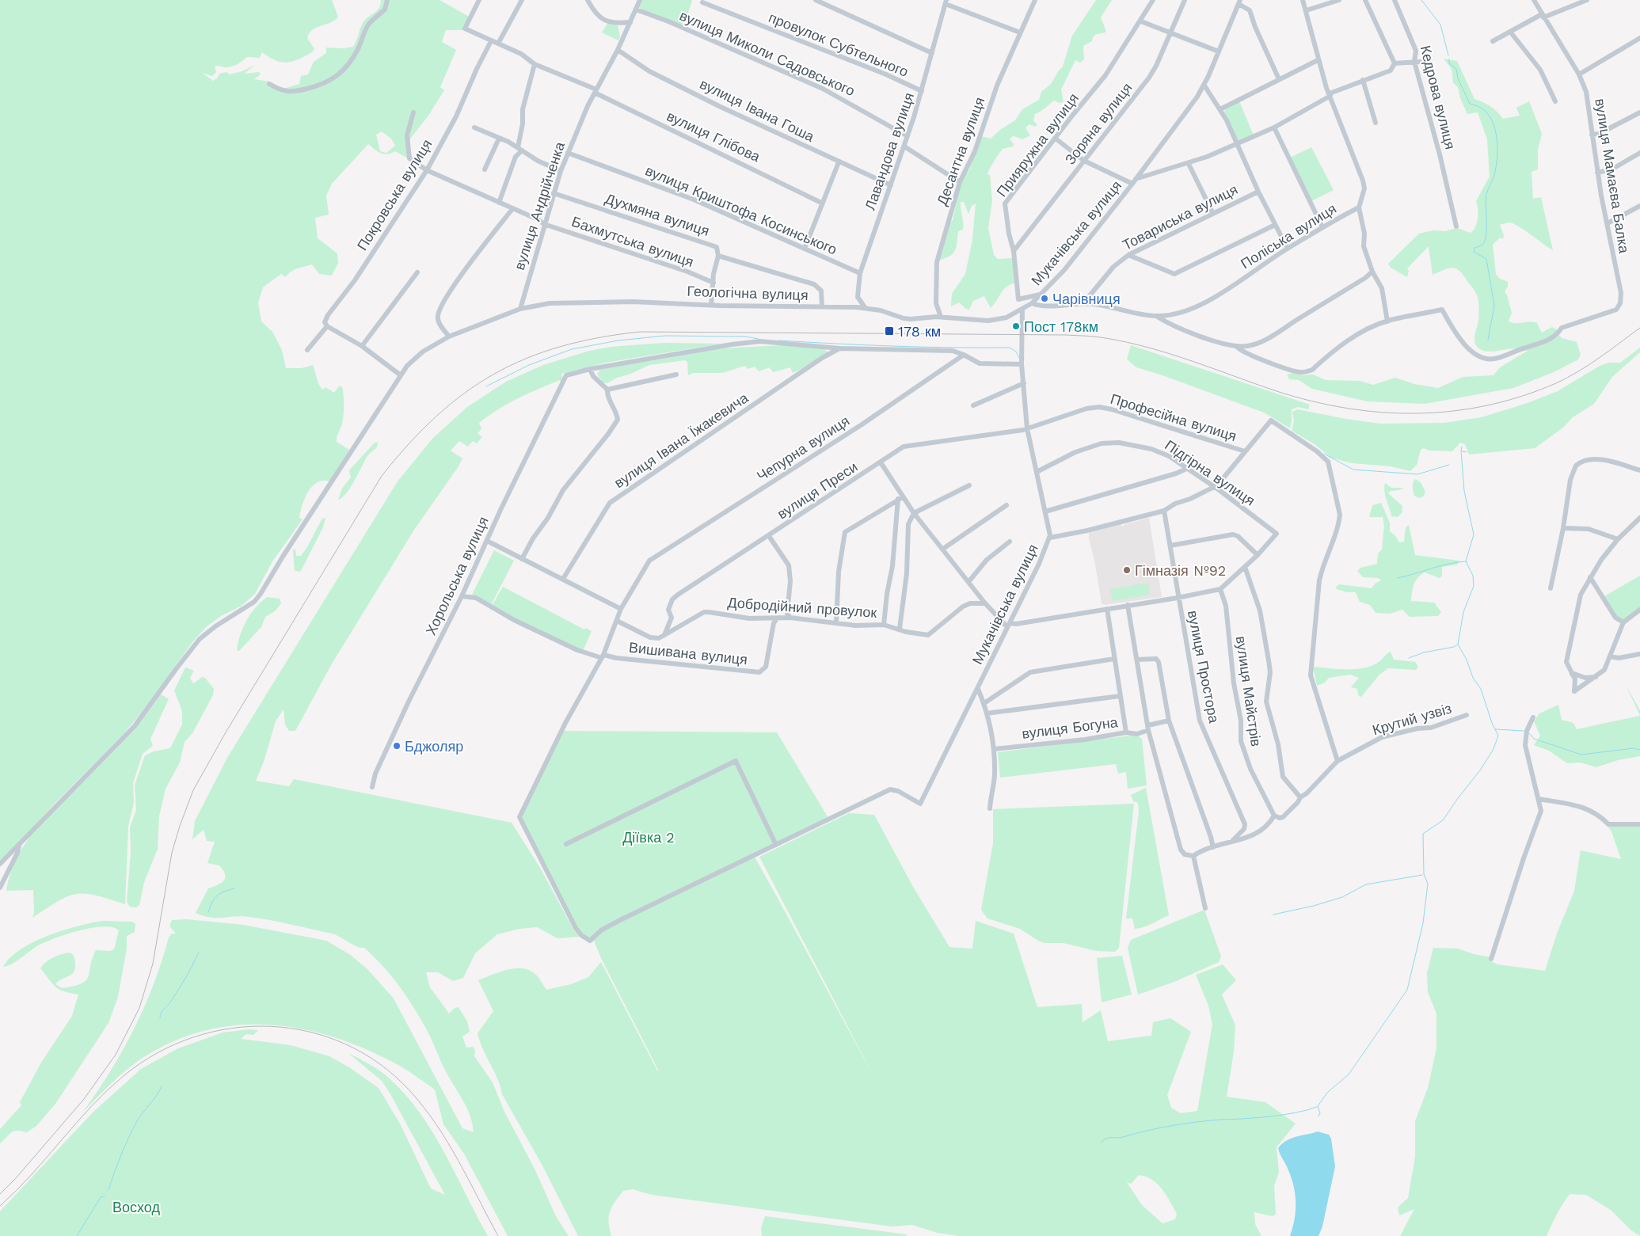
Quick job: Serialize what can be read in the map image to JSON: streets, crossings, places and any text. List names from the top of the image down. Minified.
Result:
{"streets":{"street":["провулок Субтельного","вулиця Миколи Садовського","Кедрова вулиця","вулиця Івана Гоша","Зоряна вулиця","вулиця Глібова","Прияружна вулиця","Лавандова вулиця","Десантна вулиця","вулиця Мамаєва Балка","Покровська вулиця","вулиця Андрійченка","вулиця Криштофа Косинського","Духмяна вулиця","Товариська вулиця","Мукачівська вулиця","Поліська вулиця","Бахмутська вулиця","Геологічна вулиця","Професійна вулиця","вулиця Івана Їжакевича","Чепурна вулиця","Підгірна вулиця","вулиця Преси","Хорольська вулиця","Добродійний провулок","Вишивана вулиця","вулиця Простора","вулиця Майстрів","Крутий узвіз","вулиця Богуна"]},"crossings":[["провулок Субтельного","Лавандова вулиця"],["вулиця Миколи Садовського","Лавандова вулиця"],["вулиця Миколи Садовського","вулиця Андрійченка"],["вулиця Івана Гоша","Лавандова вулиця"],["вулиця Івана Гоша","вулиця Андрійченка"],["Зоряна вулиця","Прияружна вулиця"],["вулиця Глібова","вулиця Андрійченка"],["Прияружна вулиця","Мукачівська вулиця"],["Лавандова вулиця","вулиця Криштофа Косинського"],["Лавандова вулиця","Геологічна вулиця"],["Десантна вулиця","Геологічна вулиця"],["Покровська вулиця","Бахмутська вулиця"],["вулиця Андрійченка","вулиця Криштофа Косинського"],["вулиця Андрійченка","Духмяна вулиця"],["вулиця Андрійченка","Бахмутська вулиця"],["вулиця Андрійченка","Геологічна вулиця"],["Духмяна вулиця","Геологічна вулиця"],["Товариська вулиця","Поліська вулиця"],["Мукачівська вулиця","Поліська вулиця"],["Мукачівська вулиця","Геологічна вулиця"],["Мукачівська вулиця","Професійна вулиця"],["Мукачівська вулиця","Чепурна вулиця"],["Мукачівська вулиця","Підгірна вулиця"],["Мукачівська вулиця","вулиця Преси"],["Професійна вулиця","вулиця Преси"],["Чепурна вулиця","Добродійний провулок"],["Чепурна вулиця","Вишивана вулиця"],["вулиця Преси","Добродійний провулок"],["Хорольська вулиця","Вишивана вулиця"],["Добродійний провулок","Вишивана вулиця"],["вулиця Простора","Крутий узвіз"],["вулиця Майстрів","Крутий узвіз"]],"parks":["Діївка 2","Восход"],"places":{"other":["Чарівниця","Пост 178км","Гімназія №92","Бджоляр"],"transit":["178 км"]}}
